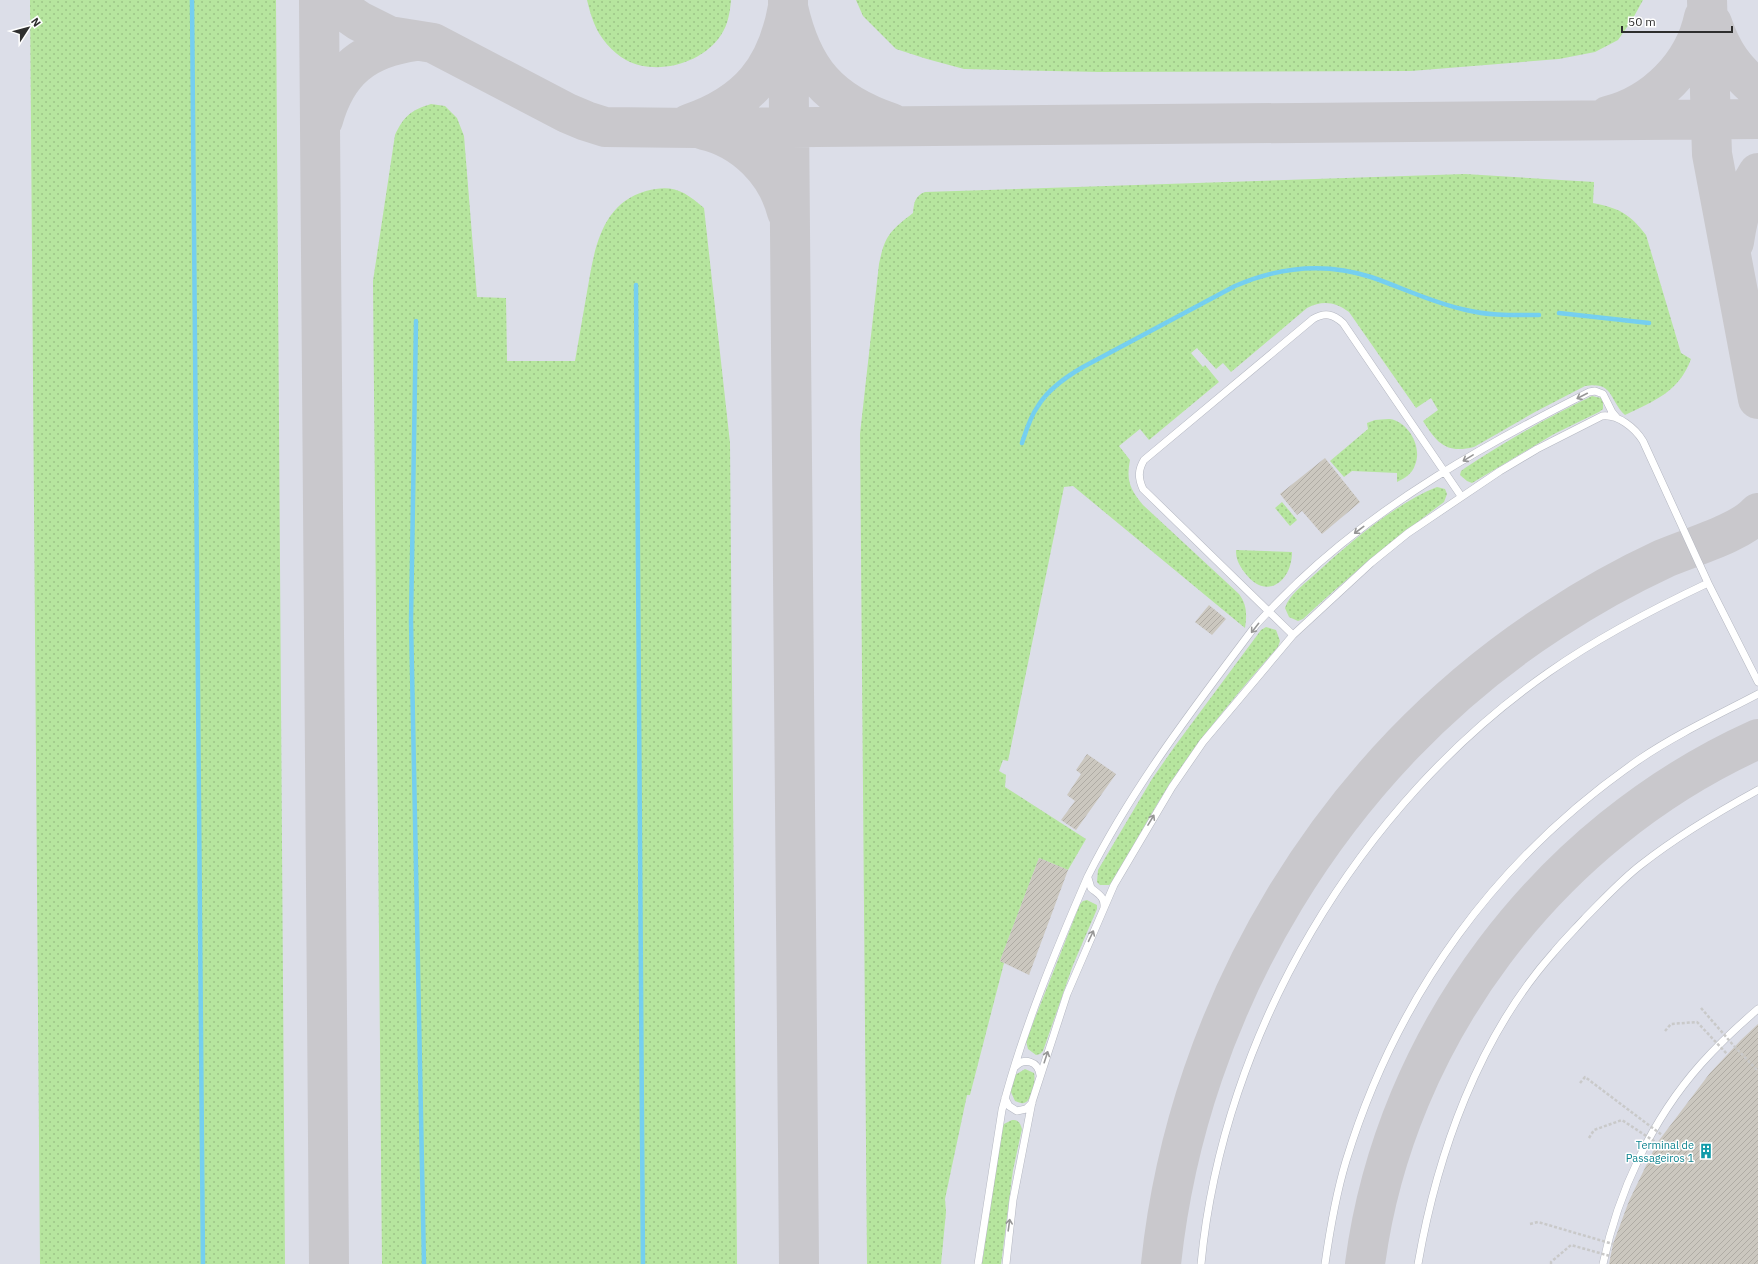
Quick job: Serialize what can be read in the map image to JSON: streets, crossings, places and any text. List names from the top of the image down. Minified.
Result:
{"places":{"building":["Terminal de Passageiros 1"]},"scale_bar":"50 m","north":"top right"}
